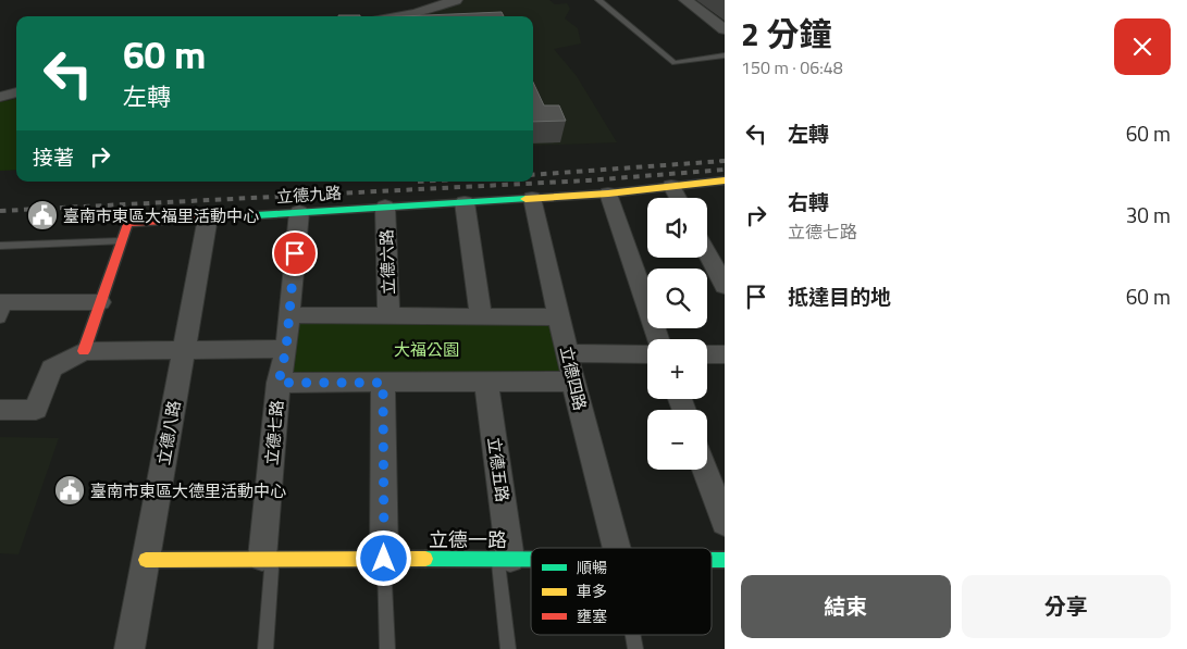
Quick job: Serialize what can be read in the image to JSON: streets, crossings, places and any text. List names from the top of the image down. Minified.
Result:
{"streets":{"street":["立德九路","立德六路","立德四路","立德八路","立德七路","立德五路","立德一路"]},"crossings":[["立德九路","立德六路"],["立德九路","立德四路"],["立德九路","立德八路"],["立德九路","立德七路"],["立德八路","立德一路"],["立德七路","立德一路"],["立德五路","立德一路"]],"parks":["大福公園"],"places":{"public building":["臺南市東區大福里活動中心","臺南市東區大德里活動中心"]},"legend":["順暢","車多","壅塞"],"page":{"heading":["2 分鐘","150 m · 06:48"],"turn":["60 m","左轉"],"list":[{"name":"左轉","value":"60 m"},{"name":"右轉","note":"立德七路","value":"30 m"},{"name":"抵達目的地","value":"60 m"}],"then":"接著","map_buttons":["+","−"],"buttons":["結束","分享"]}}
